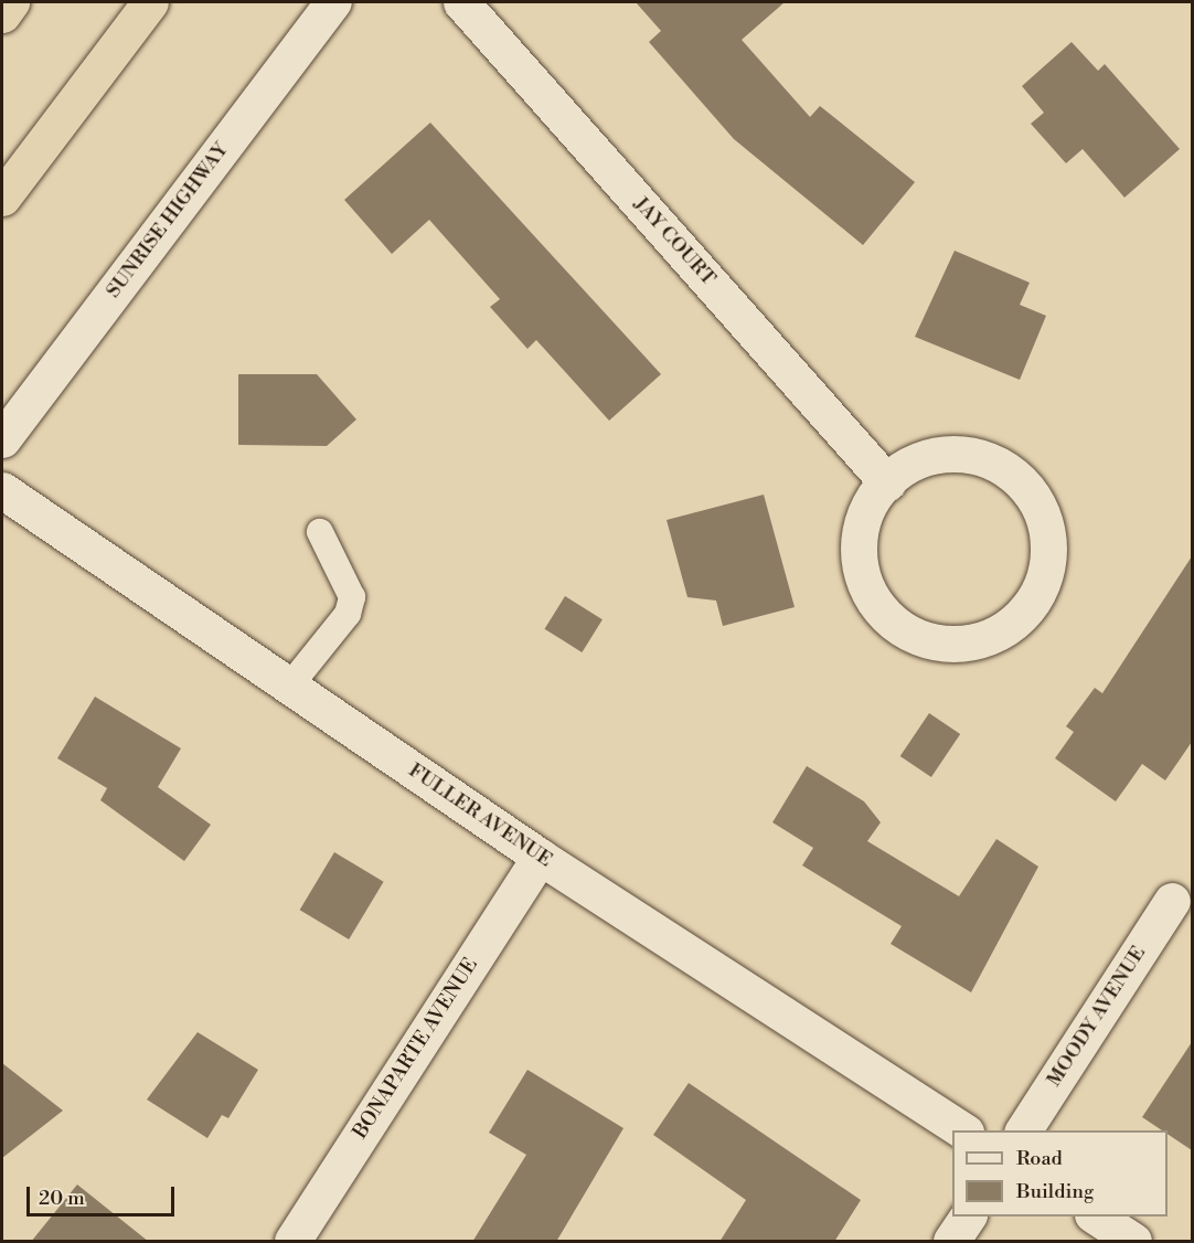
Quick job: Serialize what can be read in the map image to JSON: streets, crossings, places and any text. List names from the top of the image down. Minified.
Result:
{"streets":{"street":["SUNRISE HIGHWAY","JAY COURT","FULLER AVENUE","MOODY AVENUE","BONAPARTE AVENUE"]},"crossings":[["FULLER AVENUE","BONAPARTE AVENUE"]],"legend":["Road","Building"],"scale_bar":"20 m"}
